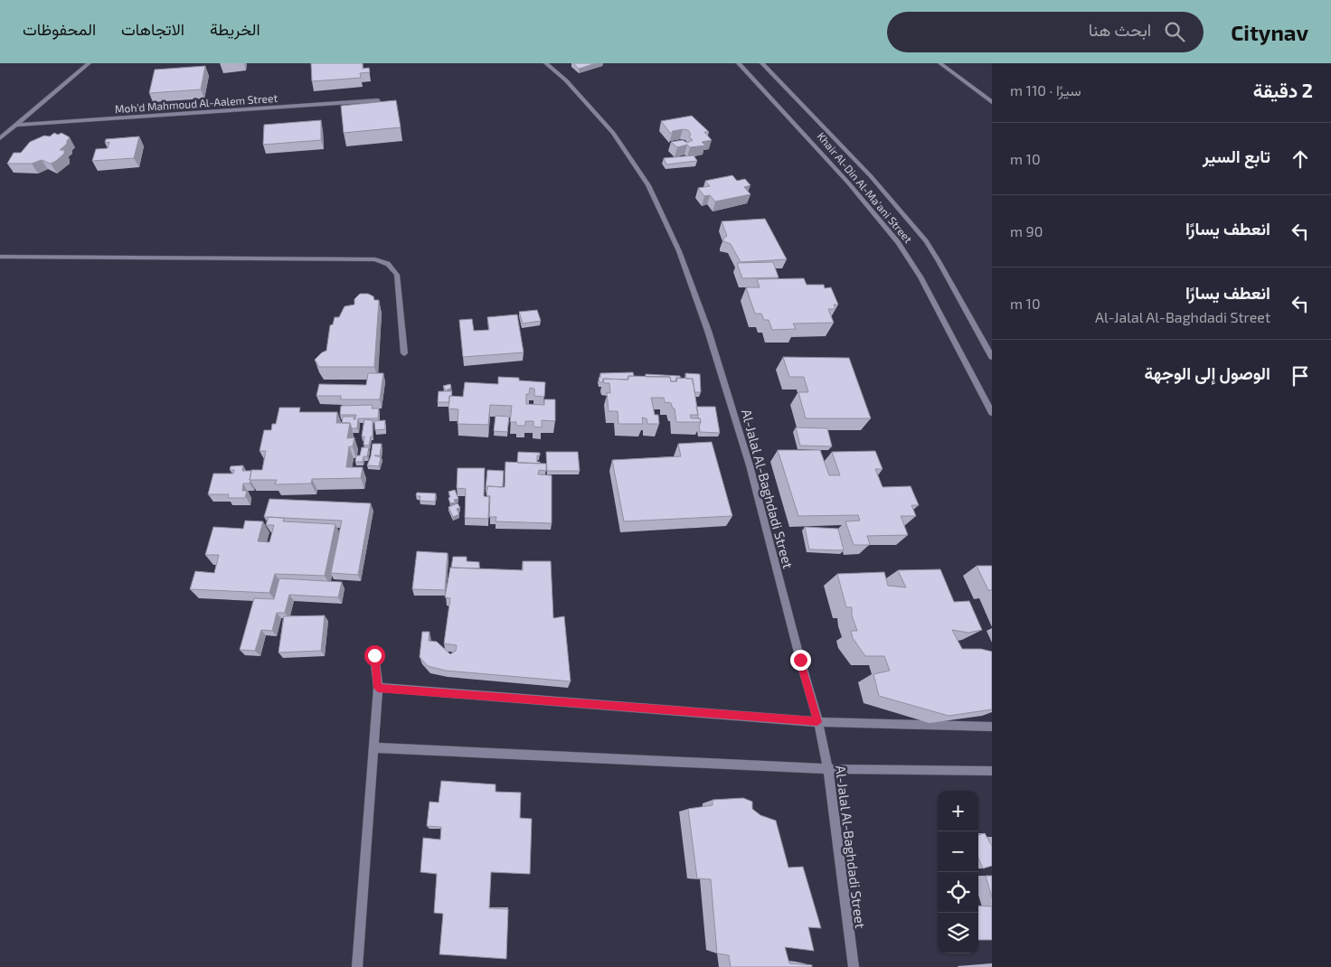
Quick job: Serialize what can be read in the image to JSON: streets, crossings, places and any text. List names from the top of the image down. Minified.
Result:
{"streets":{"street":["Moh'd Mahmoud Al-Aalem Street","Khair Al-Din Al-Ma'ani Street","Al-Jalal Al-Baghdadi Street"]},"page":{"header":"Citynav","search":"ابحث هنا","nav":["الخريطة","الاتجاهات","المحفوظات"],"heading":["2 دقيقة","سيرًا · 110 m"],"list":[["تابع السير","10 m"],["انعطف يسارًا","90 m"],["انعطف يسارًا","Al-Jalal Al-Baghdadi Street","10 m"],"الوصول إلى الوجهة"],"map_buttons":["+","−"]}}
